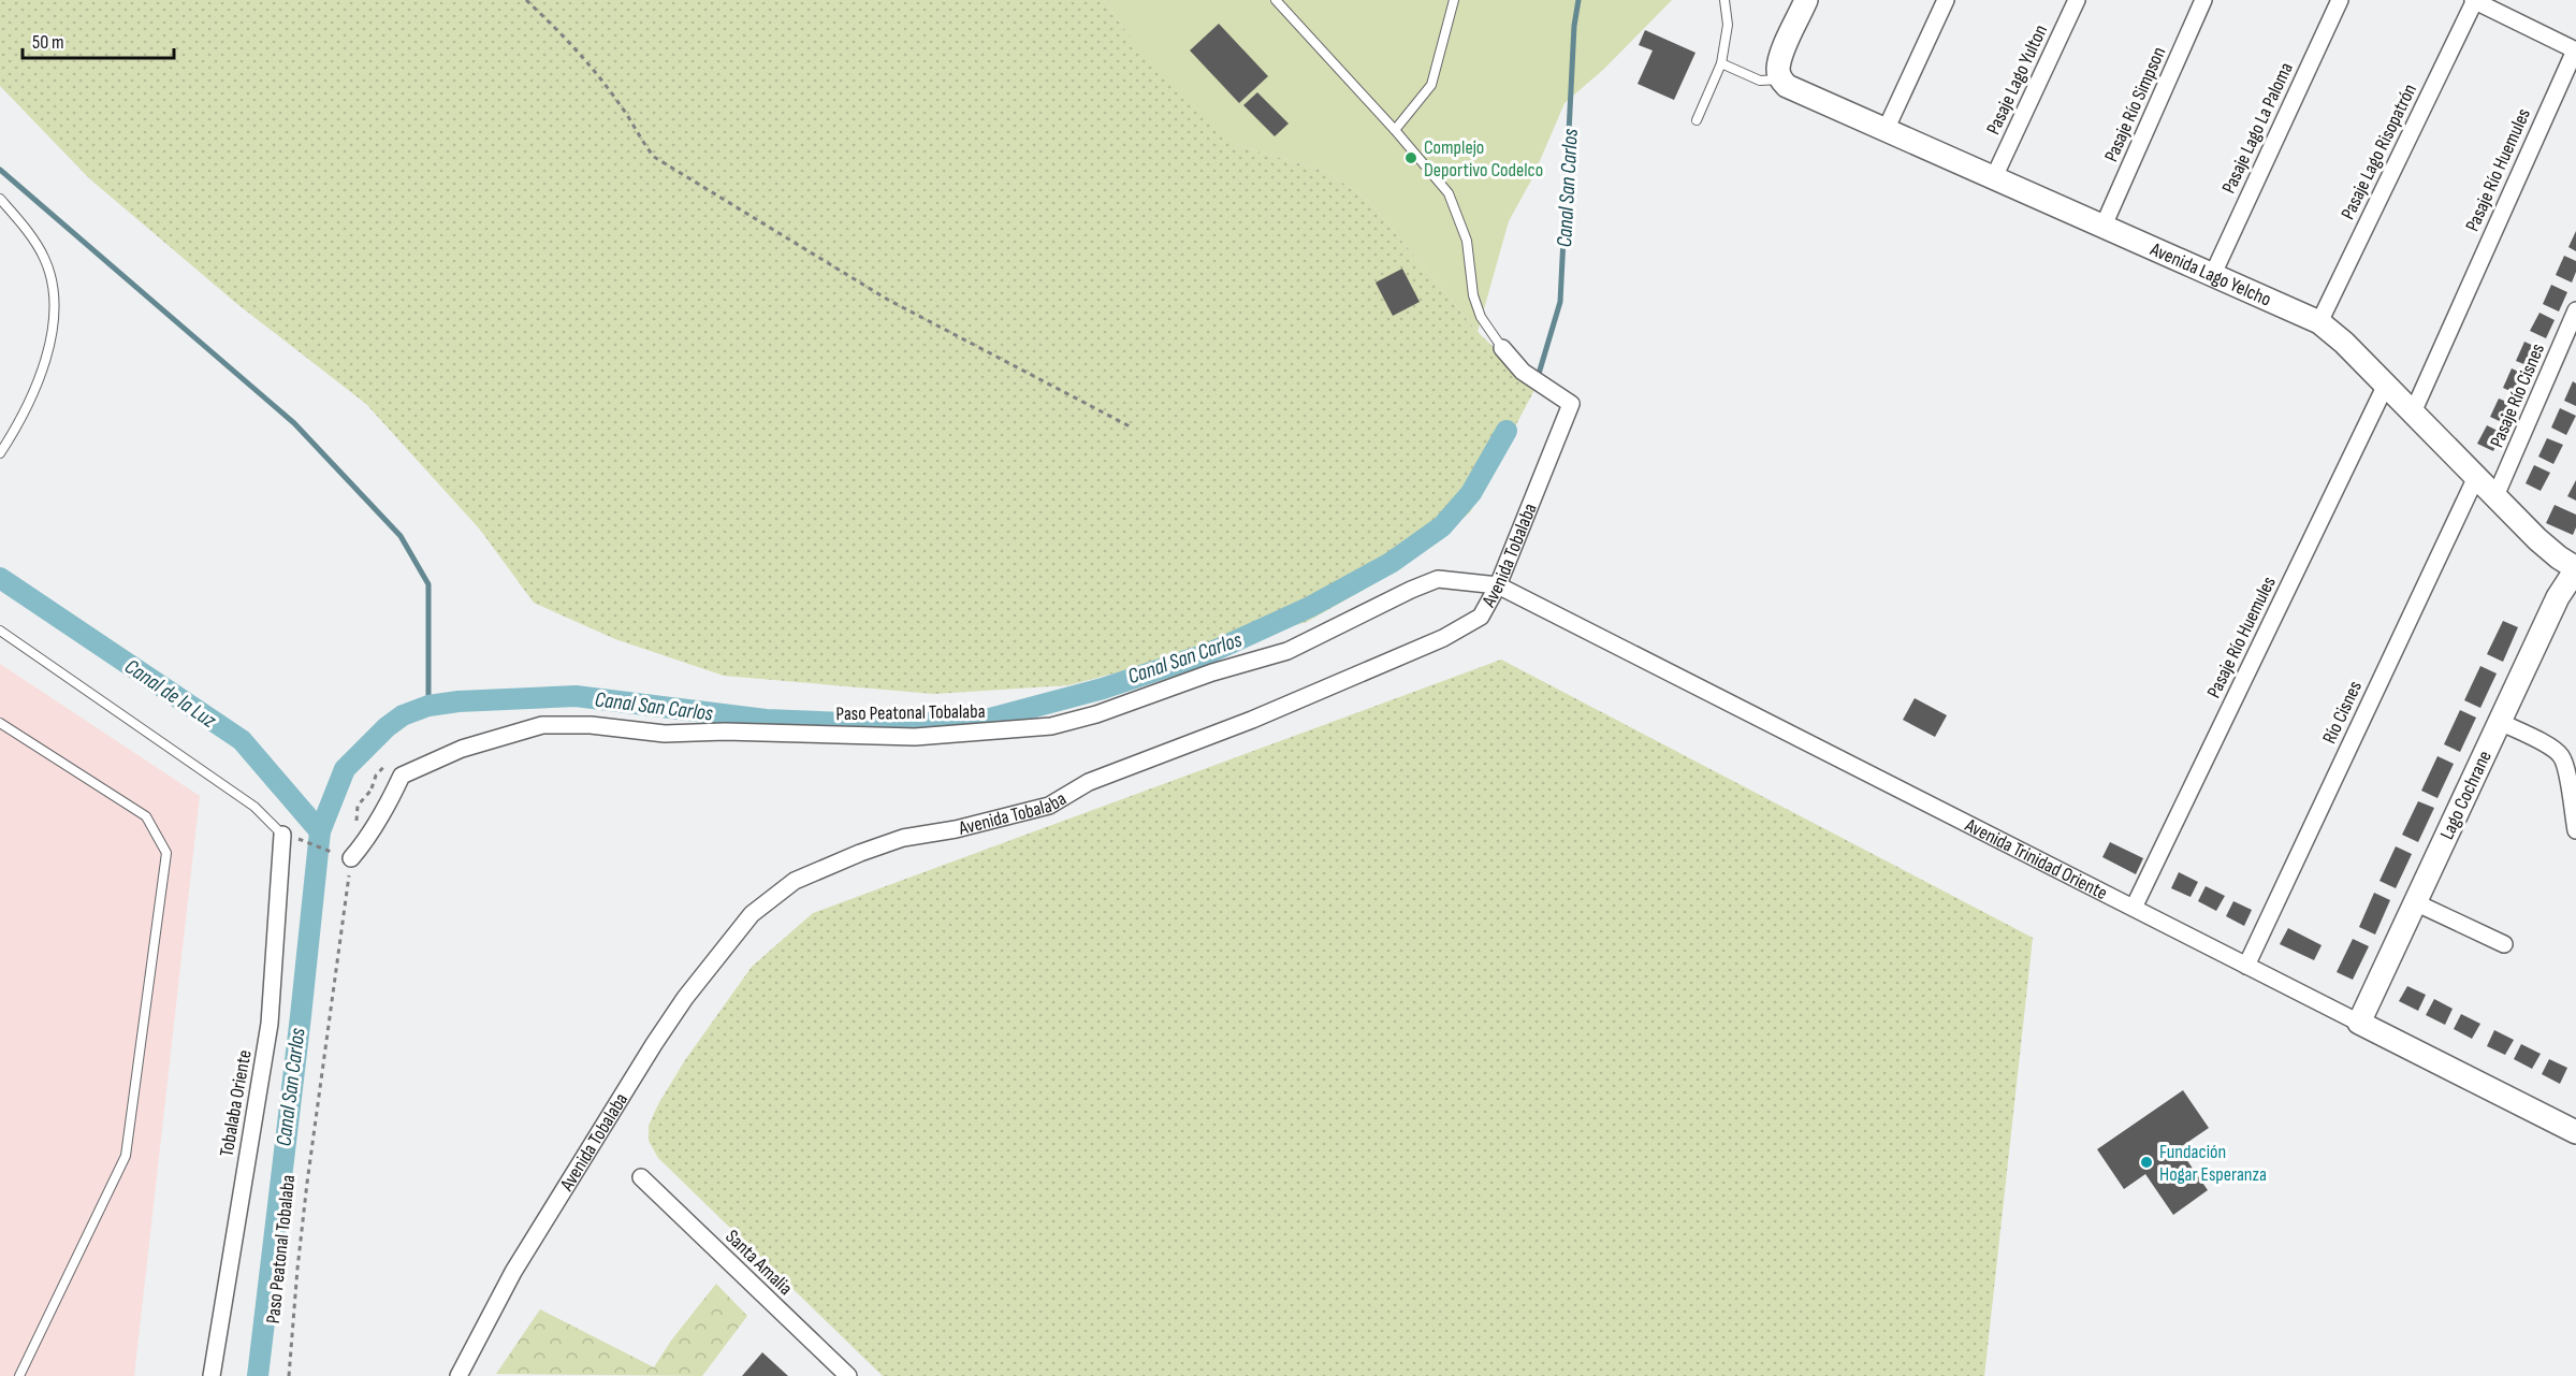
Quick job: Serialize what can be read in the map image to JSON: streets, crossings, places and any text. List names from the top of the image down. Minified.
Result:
{"streets":{"street":["Pasaje Lago Yulton","Pasaje Río Simpson","Pasaje Lago La Paloma","Pasaje Lago Risopatrón","Pasaje Río Huemules","Avenida Lago Yelcho","Pasaje Río Cisnes","Avenida Tobalaba","Paso Peatonal Tobalaba","Río Cisnes","Lago Cochrane","Avenida Trinidad Oriente","Tobalaba Oriente","Santa Amalia"]},"crossings":[["Pasaje Lago Yulton","Avenida Lago Yelcho"],["Pasaje Río Simpson","Avenida Lago Yelcho"],["Pasaje Lago La Paloma","Avenida Lago Yelcho"],["Pasaje Lago Risopatrón","Avenida Lago Yelcho"],["Pasaje Río Huemules","Avenida Lago Yelcho"],["Pasaje Río Huemules","Avenida Trinidad Oriente"],["Avenida Lago Yelcho","Pasaje Río Cisnes"],["Avenida Lago Yelcho","Río Cisnes"],["Avenida Lago Yelcho","Lago Cochrane"],["Avenida Tobalaba","Paso Peatonal Tobalaba"],["Avenida Tobalaba","Avenida Trinidad Oriente"],["Paso Peatonal Tobalaba","Avenida Trinidad Oriente"],["Río Cisnes","Avenida Trinidad Oriente"],["Lago Cochrane","Avenida Trinidad Oriente"]],"water":["Canal San Carlos","Canal de la Luz"],"places":["Complejo Deportivo Codelco","Fundación Hogar Esperanza"],"scale_bar":"50 m"}
